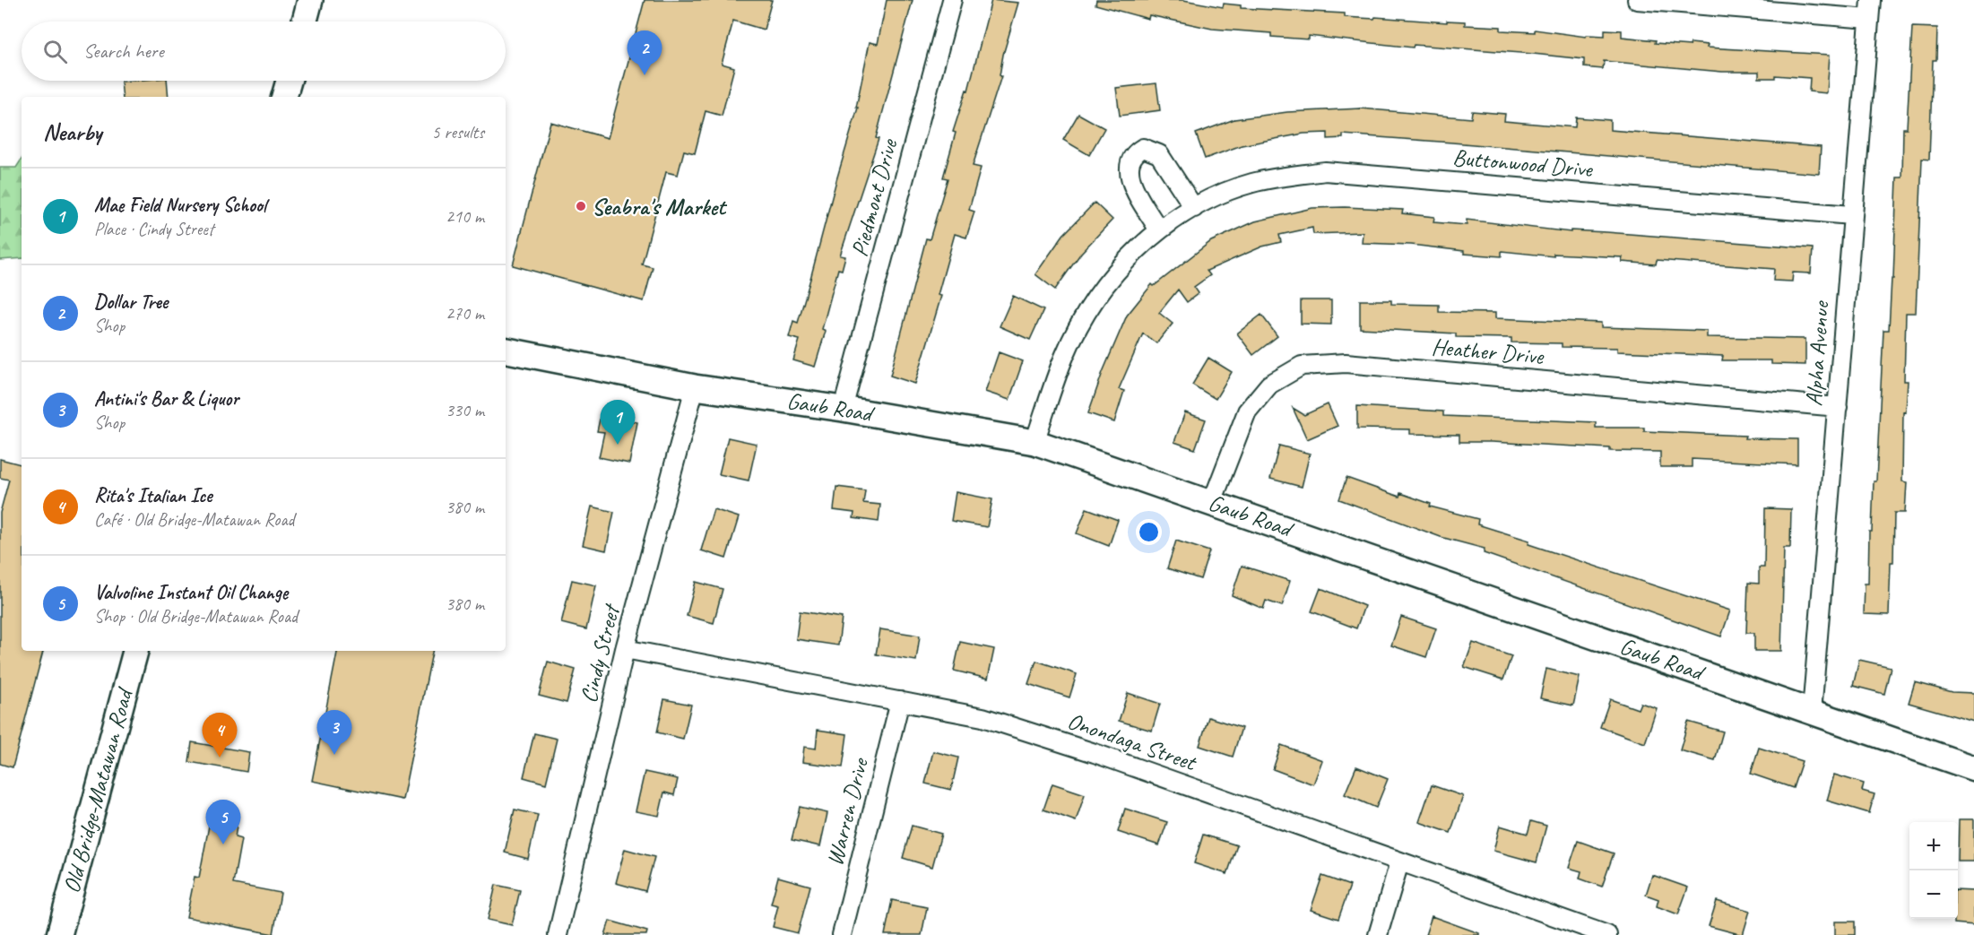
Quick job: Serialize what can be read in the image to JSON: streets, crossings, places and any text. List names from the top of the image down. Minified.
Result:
{"streets":{"street":["Buttonwood Drive","Piedmont Drive","Heather Drive","Alpha Avenue","Gaub Road","Cindy Street","Onondaga Street","Old Bridge-Matawan Road","Warren Drive"]},"crossings":[["Buttonwood Drive","Alpha Avenue"],["Buttonwood Drive","Gaub Road"],["Piedmont Drive","Gaub Road"],["Heather Drive","Alpha Avenue"],["Heather Drive","Gaub Road"],["Alpha Avenue","Gaub Road"],["Gaub Road","Cindy Street"],["Cindy Street","Onondaga Street"],["Onondaga Street","Warren Drive"]],"places":["Seabra's Market"],"page":{"search":"Search here","pins":["2","1","3","4","5"],"heading":["Nearby","5 results"],"list":[{"mark":"1","name":"Mae Field Nursery School","note":"Place · Cindy Street","value":"210 m"},{"mark":"2","name":"Dollar Tree","note":"Shop","value":"270 m"},{"mark":"3","name":"Antini's Bar & Liquor","note":"Shop","value":"330 m"},{"mark":"4","name":"Rita's Italian Ice","note":"Café · Old Bridge-Matawan Road","value":"380 m"},{"mark":"5","name":"Valvoline Instant Oil Change","note":"Shop · Old Bridge-Matawan Road","value":"380 m"}],"map_buttons":["+","−"]}}
